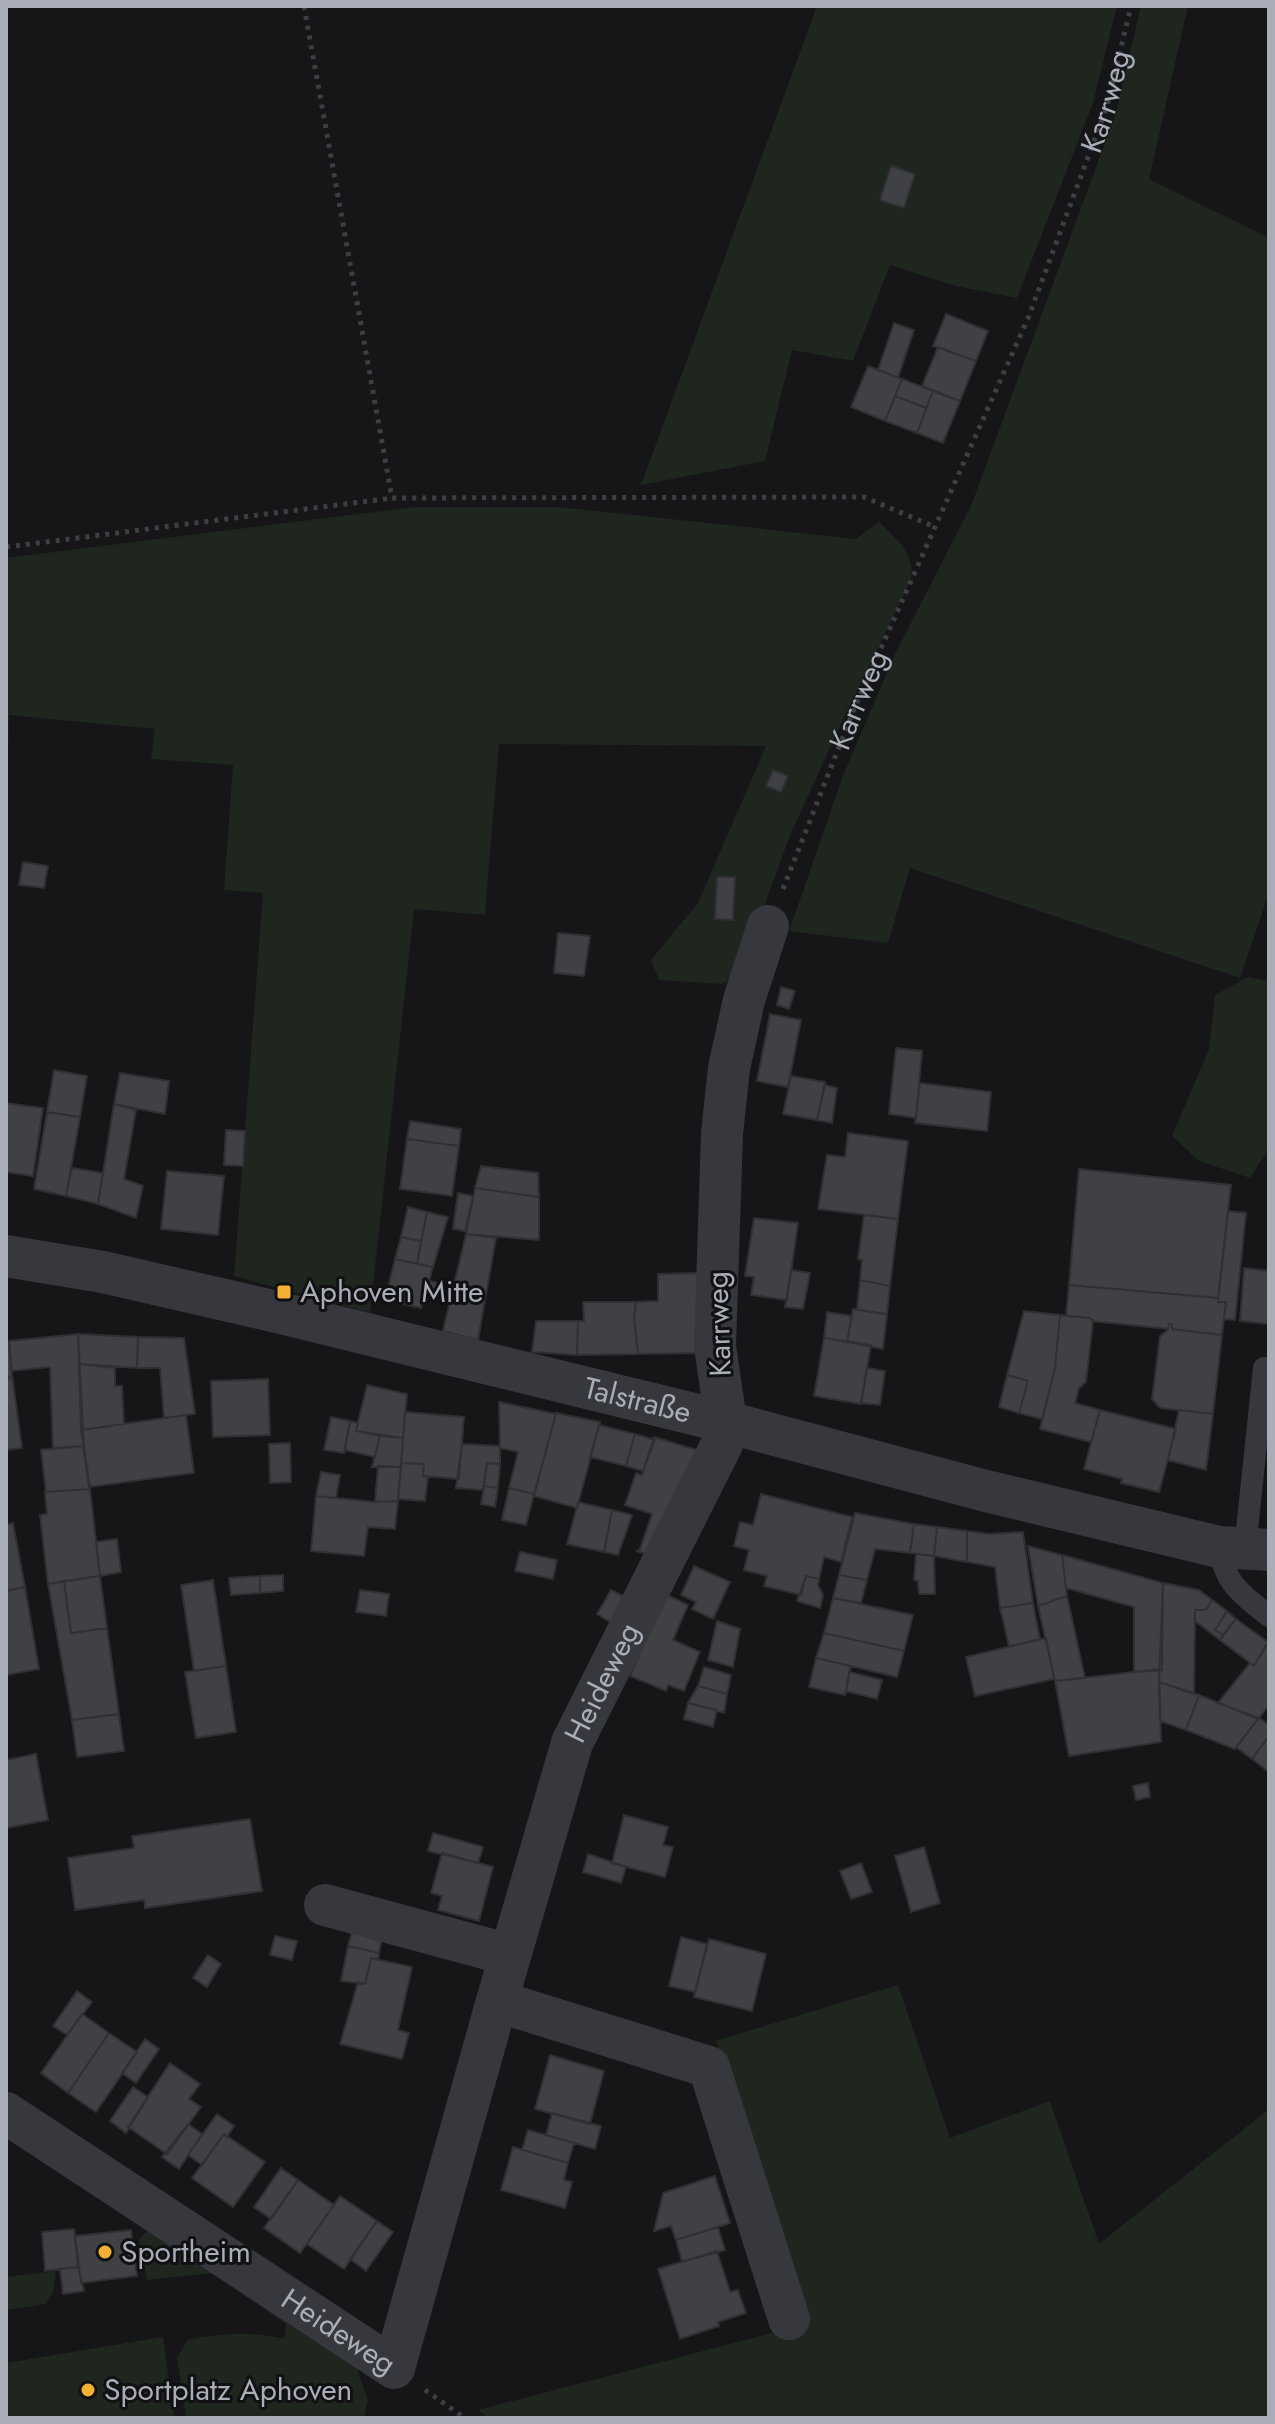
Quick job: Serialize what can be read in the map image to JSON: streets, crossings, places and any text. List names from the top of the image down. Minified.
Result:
{"streets":{"street":["Karrweg","Talstraße","Heideweg"]},"crossings":[["Karrweg","Talstraße"],["Karrweg","Heideweg"],["Talstraße","Heideweg"]],"places":{"transit":["Aphoven Mitte"],"other":["Sportheim","Sportplatz Aphoven"]}}
